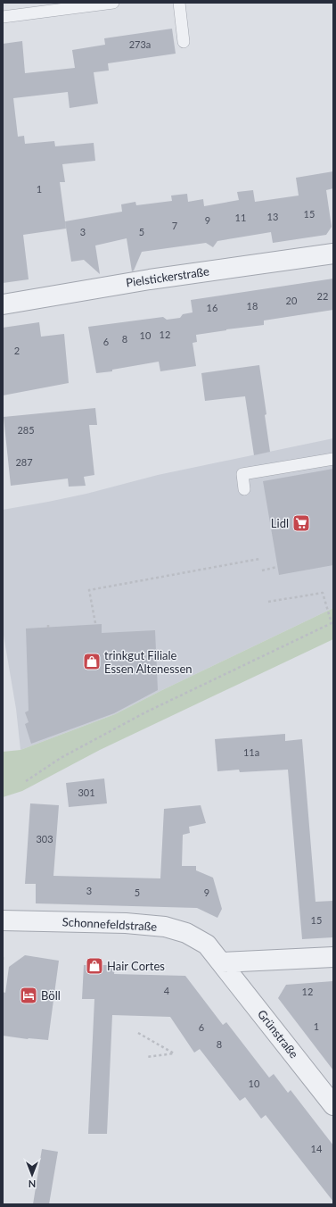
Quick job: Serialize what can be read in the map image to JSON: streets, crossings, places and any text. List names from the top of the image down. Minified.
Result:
{"streets":{"street":["Pielstickerstraße","Schonnefeldstraße","Grünstraße"]},"crossings":[["Schonnefeldstraße","Grünstraße"]],"places":{"supermarket":["Lidl"],"shop":["trinkgut Filiale Essen Altenessen","Hair Cortes"],"hotel":["Böll"]},"house_numbers":["273a","1","15","13","11","9","7","3","5","22","20","18","16","12","10","8","6","2","285","287","11a","301","303","3","5","9","15","4","12","1","6","8","10","14"],"north":"bottom"}
